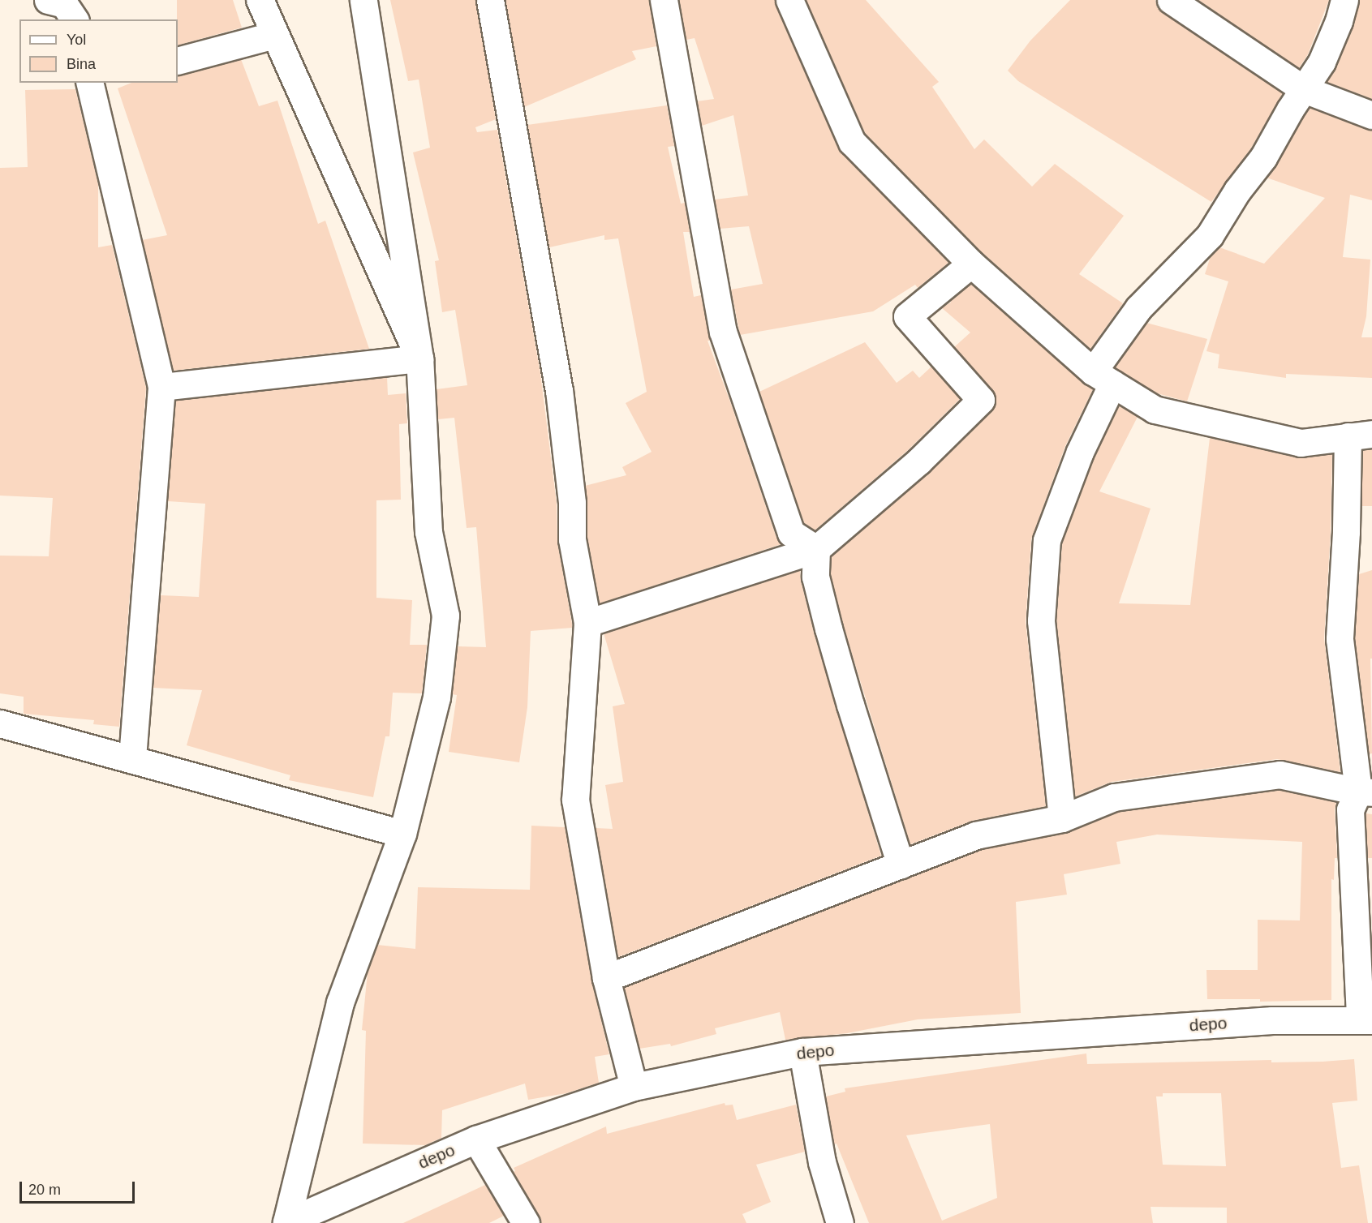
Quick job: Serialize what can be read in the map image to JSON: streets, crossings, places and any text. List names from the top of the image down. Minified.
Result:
{"streets":{"street":["depo"]},"legend":["Yol","Bina"],"scale_bar":"20 m"}
